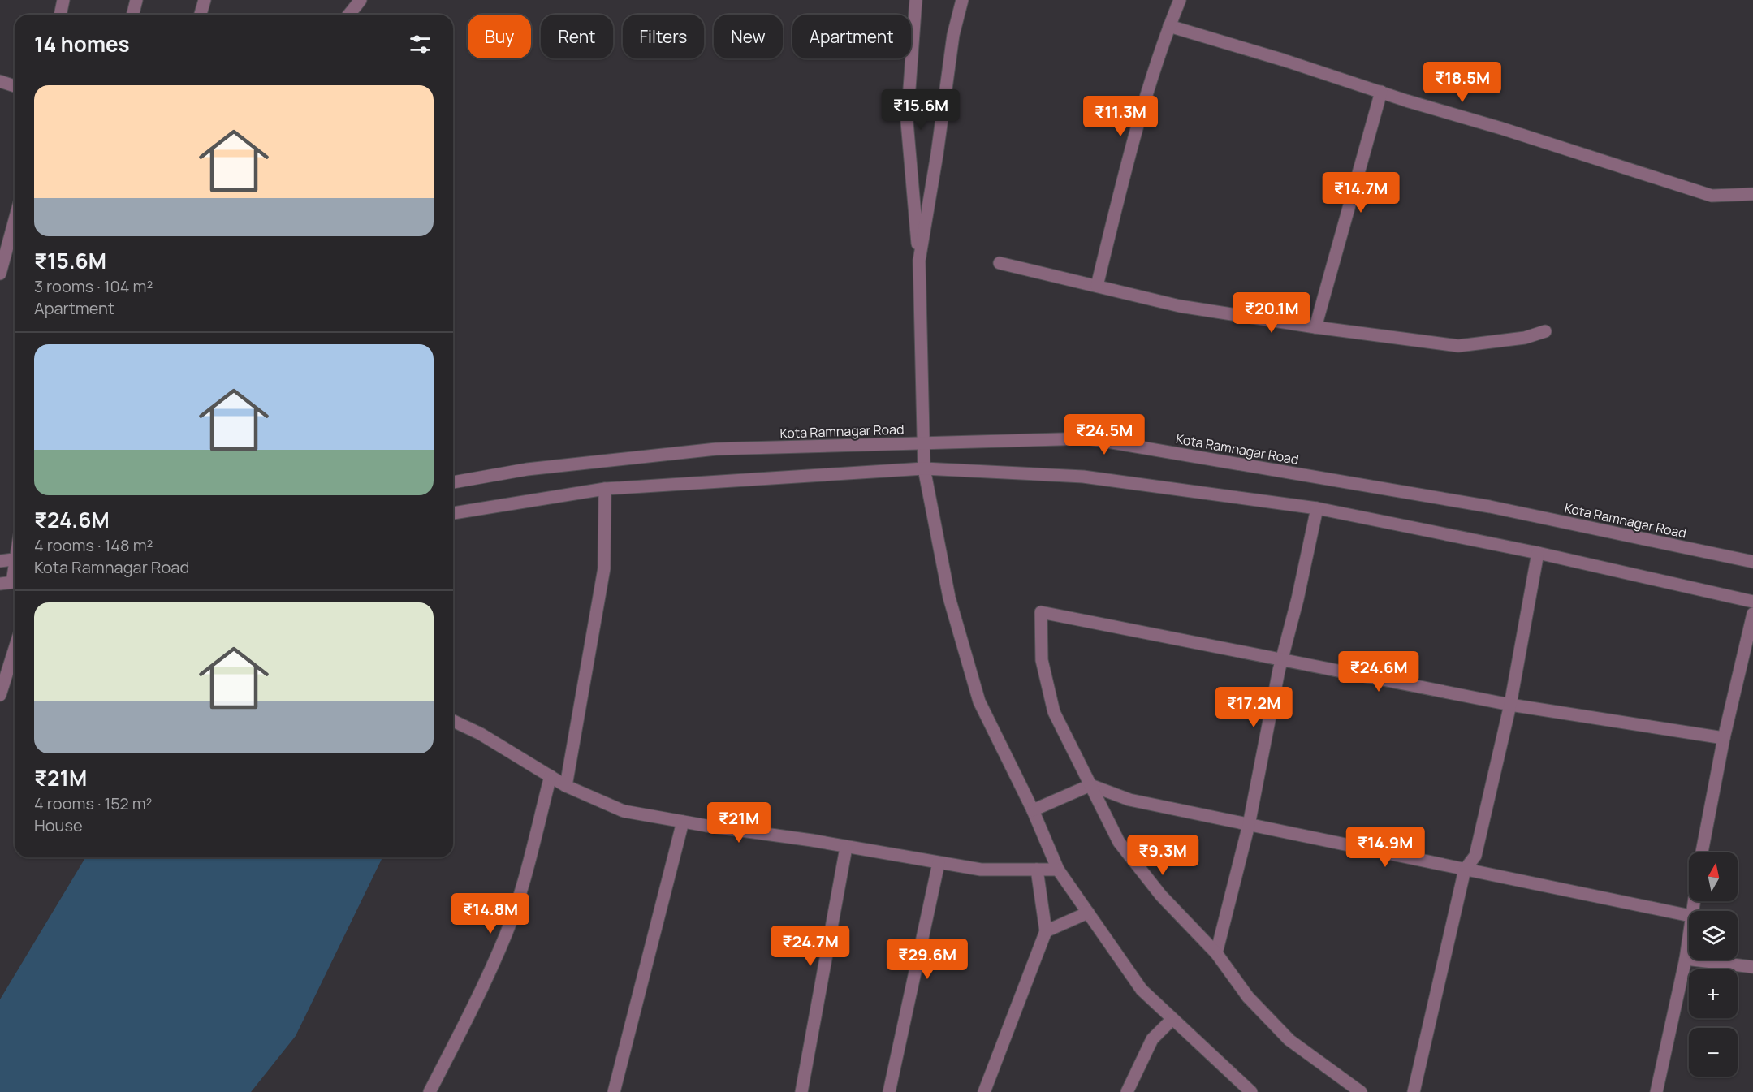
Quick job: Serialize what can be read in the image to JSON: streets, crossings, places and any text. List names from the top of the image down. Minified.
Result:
{"streets":{"street":["Kota Ramnagar Road"]},"north":"top","page":{"chip":["Buy","Rent","Filters","New","Apartment"],"heading":"14 homes","price":["₹18.5M","₹15.6M","₹11.3M","₹14.7M","₹20.1M","₹24.5M","₹24.6M","₹17.2M","₹21M","₹14.9M","₹9.3M","₹14.8M","₹24.7M","₹29.6M"],"list":[{"name":"₹15.6M","note":"3 rooms · 104 m² · Apartment"},{"name":"₹24.6M","note":"4 rooms · 148 m² · Kota Ramnagar Road"},{"name":"₹21M","note":"4 rooms · 152 m² · House"}],"map_buttons":["+","−"]}}
